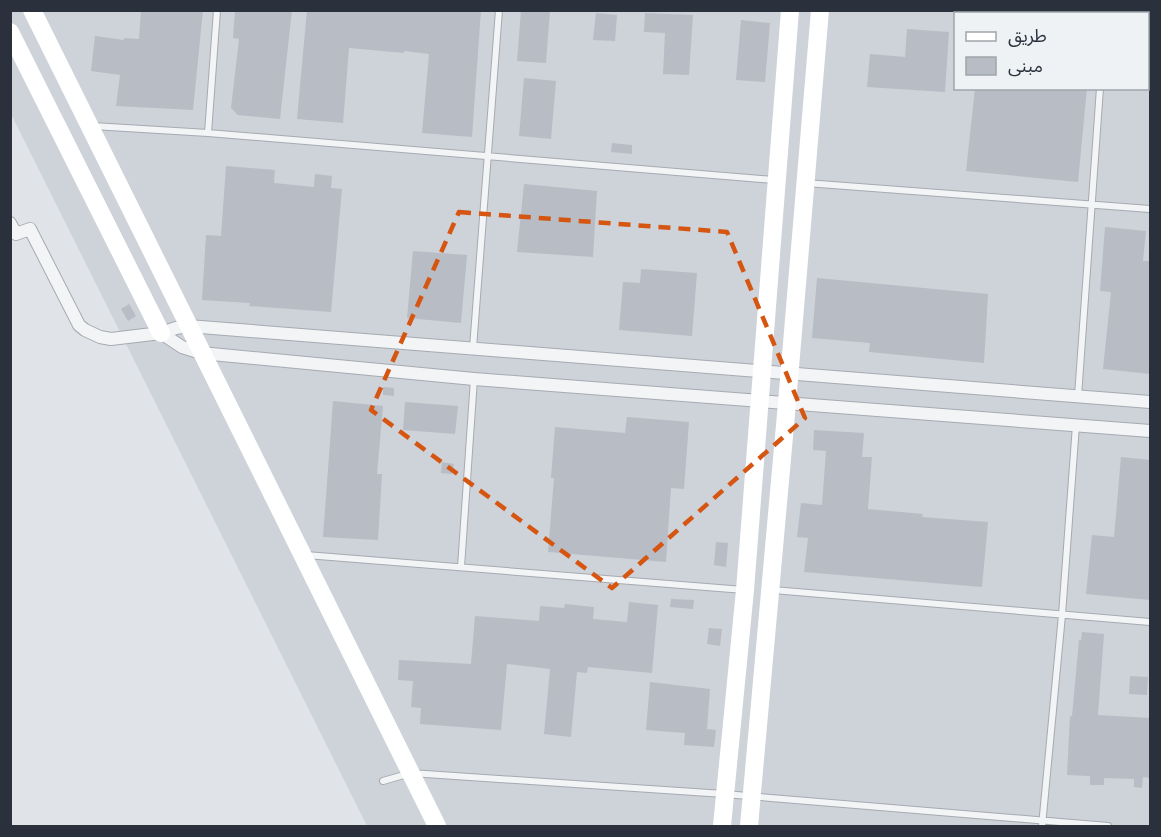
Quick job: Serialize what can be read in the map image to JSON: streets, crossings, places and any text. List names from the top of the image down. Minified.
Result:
{"legend":["طريق","مبنى"]}
